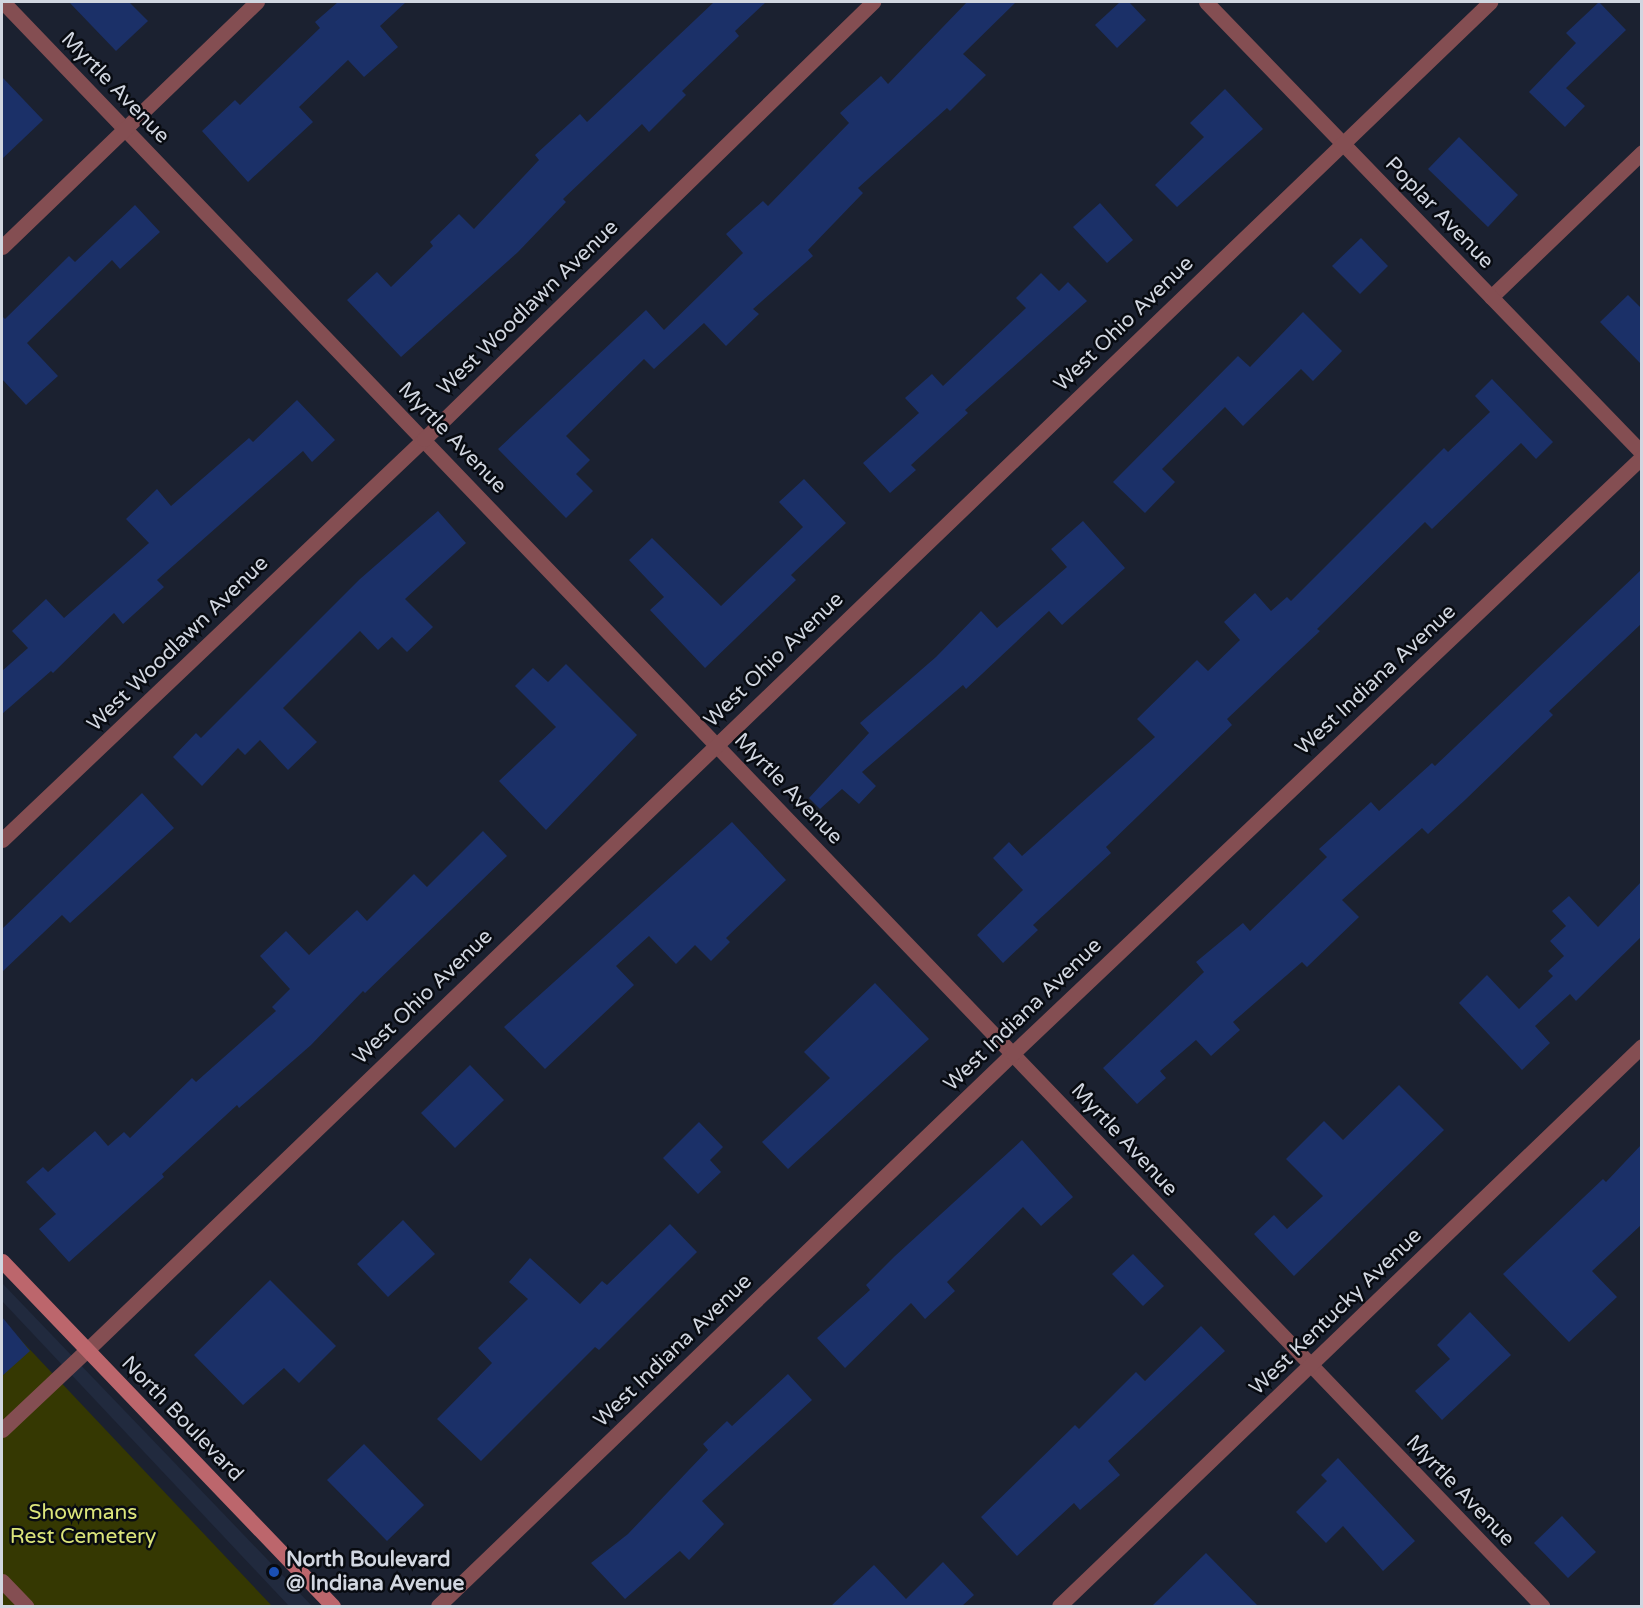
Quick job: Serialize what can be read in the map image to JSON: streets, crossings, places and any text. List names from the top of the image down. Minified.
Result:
{"streets":{"street":["Myrtle Avenue","Poplar Avenue","West Woodlawn Avenue","West Ohio Avenue","West Indiana Avenue","West Kentucky Avenue","North Boulevard"]},"crossings":[["Myrtle Avenue","West Woodlawn Avenue"],["Myrtle Avenue","West Ohio Avenue"],["Myrtle Avenue","West Indiana Avenue"],["Myrtle Avenue","West Kentucky Avenue"],["Poplar Avenue","West Ohio Avenue"],["Poplar Avenue","West Indiana Avenue"],["West Ohio Avenue","North Boulevard"]],"parks":["Showmans Rest Cemetery"],"places":["North Boulevard @ Indiana Avenue"]}
